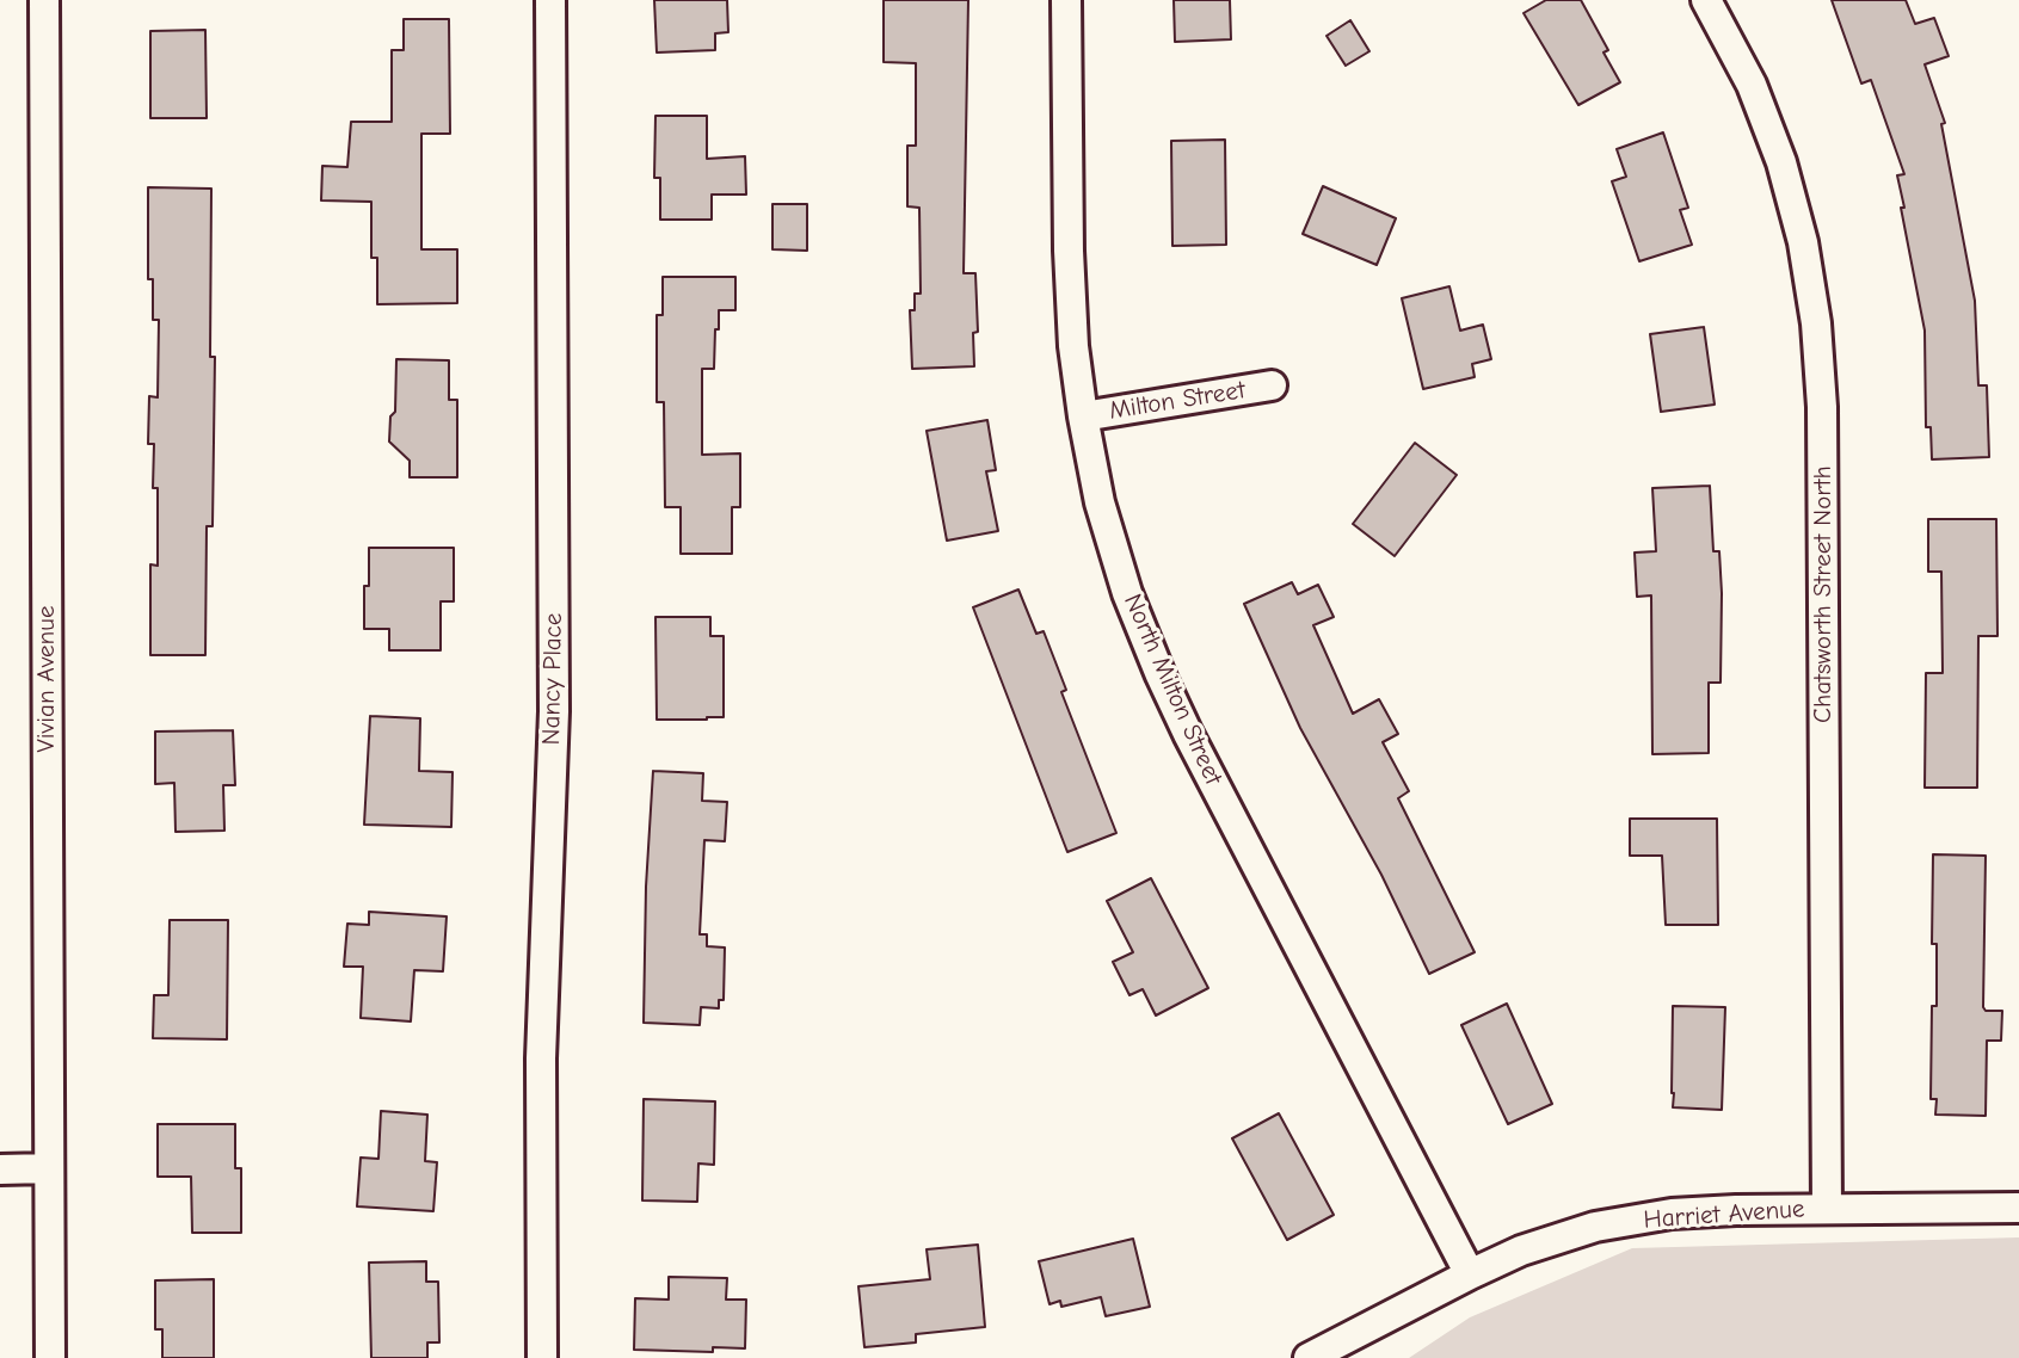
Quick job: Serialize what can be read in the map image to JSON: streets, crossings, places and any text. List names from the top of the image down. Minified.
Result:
{"streets":{"street":["Milton Street","Chatsworth Street North","Vivian Avenue","Nancy Place","North Milton Street","Harriet Avenue"]},"crossings":[["Milton Street","North Milton Street"],["Chatsworth Street North","Harriet Avenue"],["North Milton Street","Harriet Avenue"]]}
